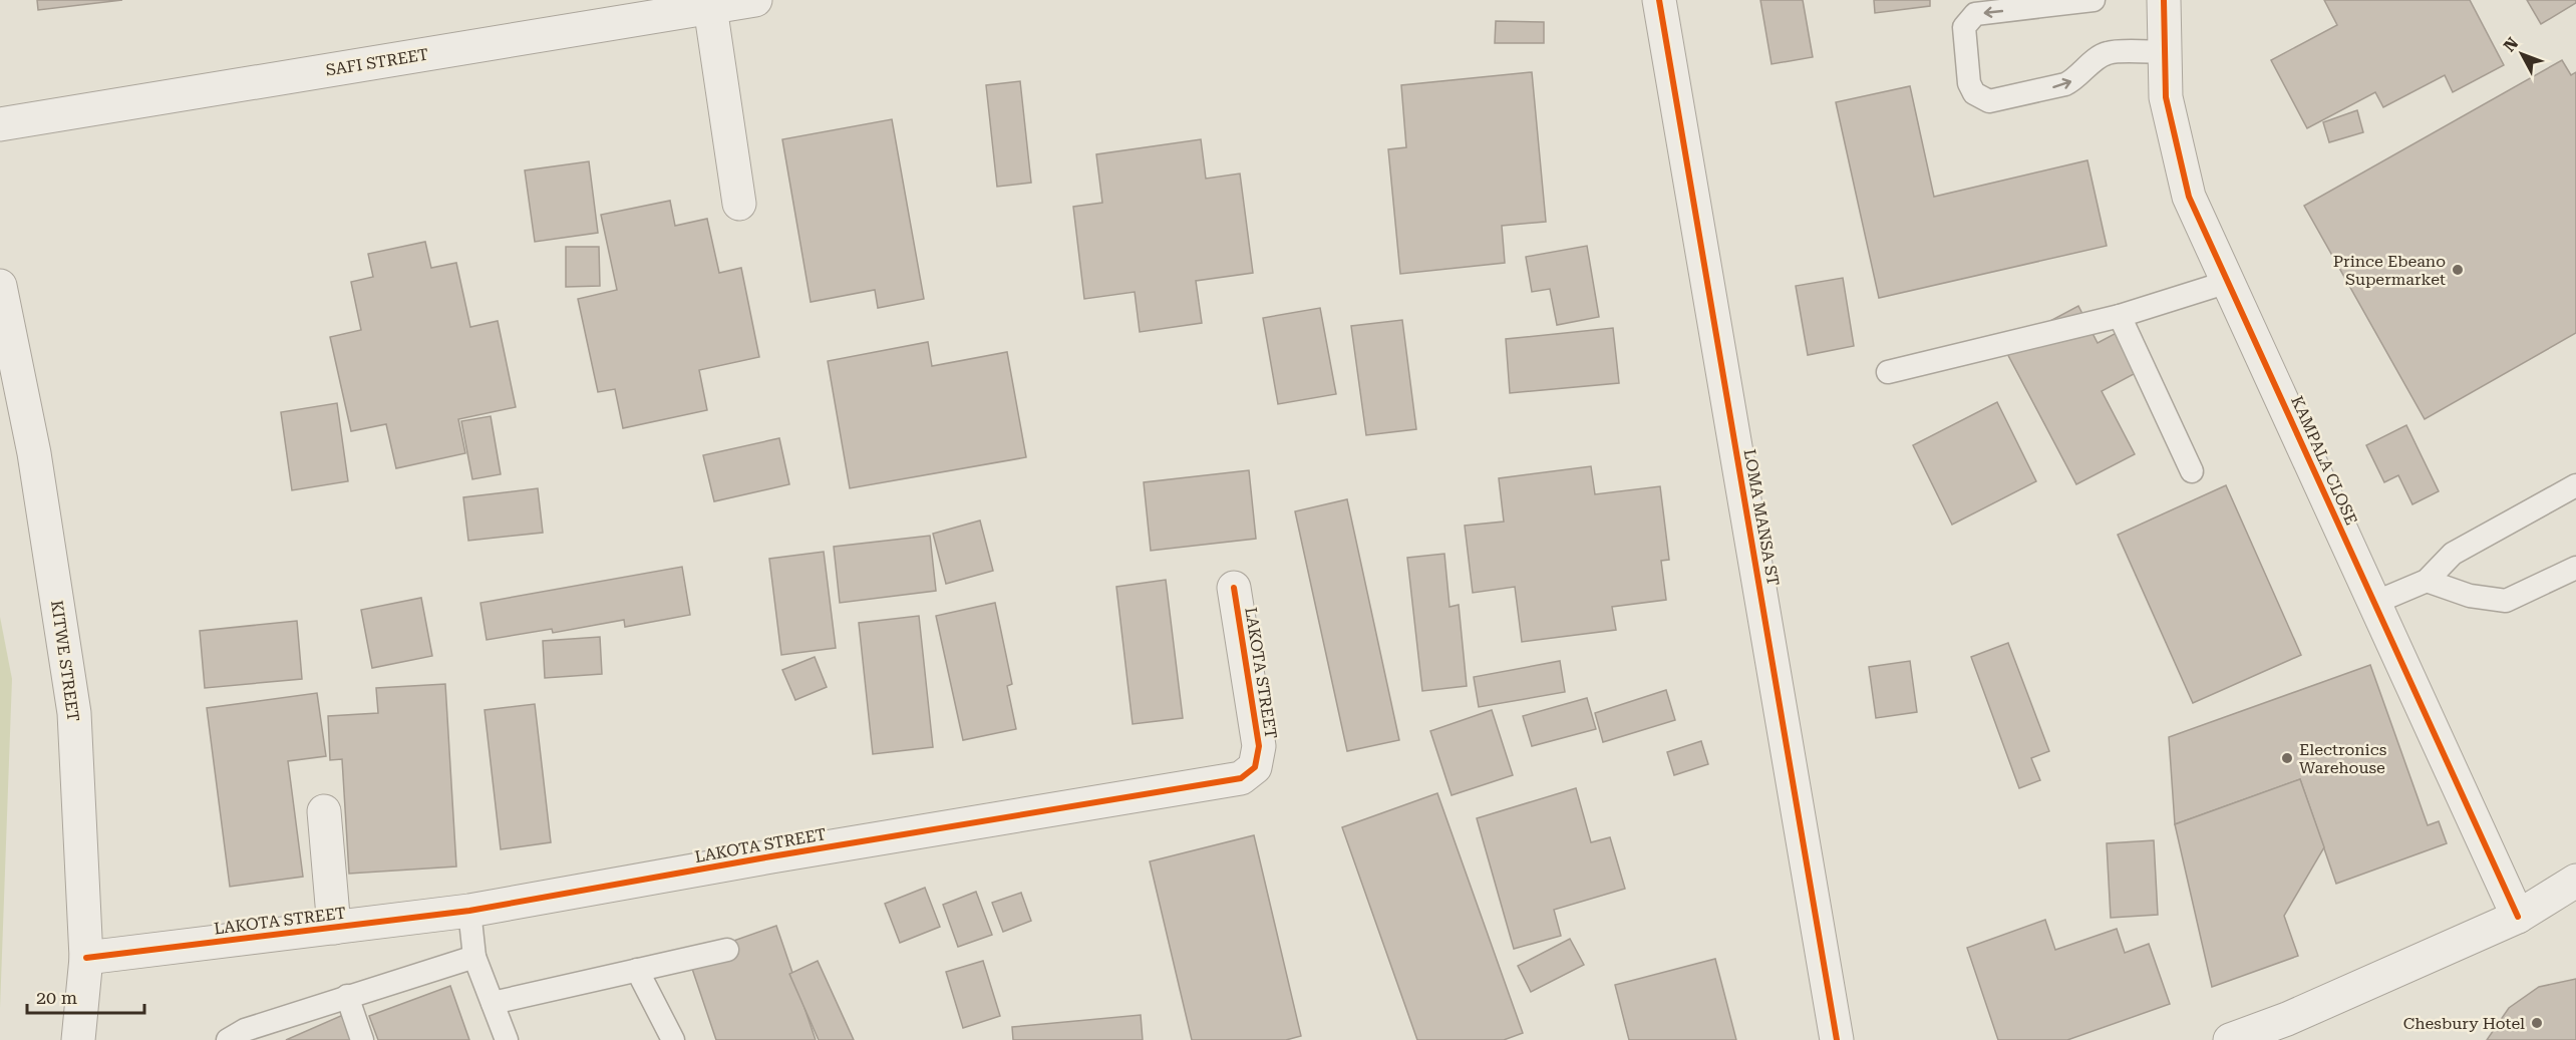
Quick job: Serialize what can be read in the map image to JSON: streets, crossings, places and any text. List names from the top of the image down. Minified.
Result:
{"streets":{"street":["SAFI STREET","KAMPALA CLOSE","LOMA MANSA ST","KITWE STREET","LAKOTA STREET"]},"crossings":[["KITWE STREET","LAKOTA STREET"]],"places":["Prince Ebeano Supermarket","Electronics Warehouse","Chesbury Hotel"],"scale_bar":"20 m","north":"top left"}
